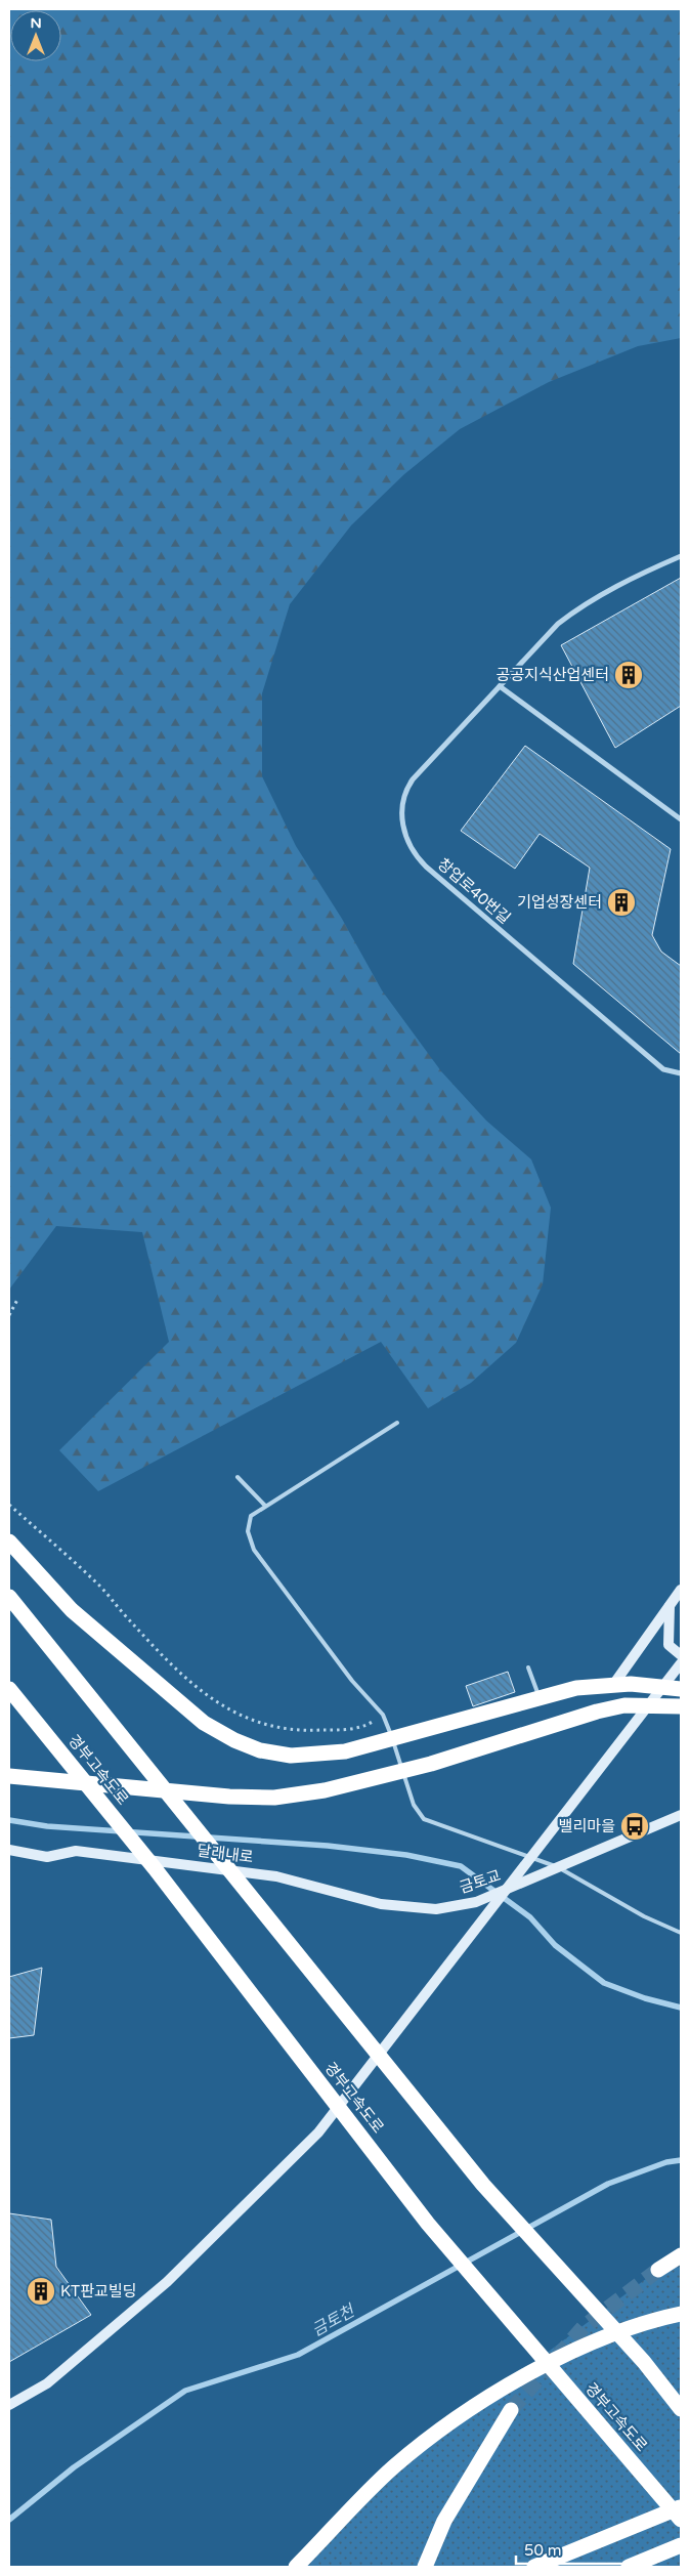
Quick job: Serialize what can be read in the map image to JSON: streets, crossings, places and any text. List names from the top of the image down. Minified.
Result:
{"streets":{"highway":["경부고속도로"],"street":["창업로40번길","달래내로","금토교"]},"crossings":[["달래내로","금토교"]],"water":["금토천"],"places":{"building":["공공지식산업센터","기업성장센터","KT판교빌딩"],"bus stop":["밸리마을"]},"scale_bar":"50 m","north":"top"}
